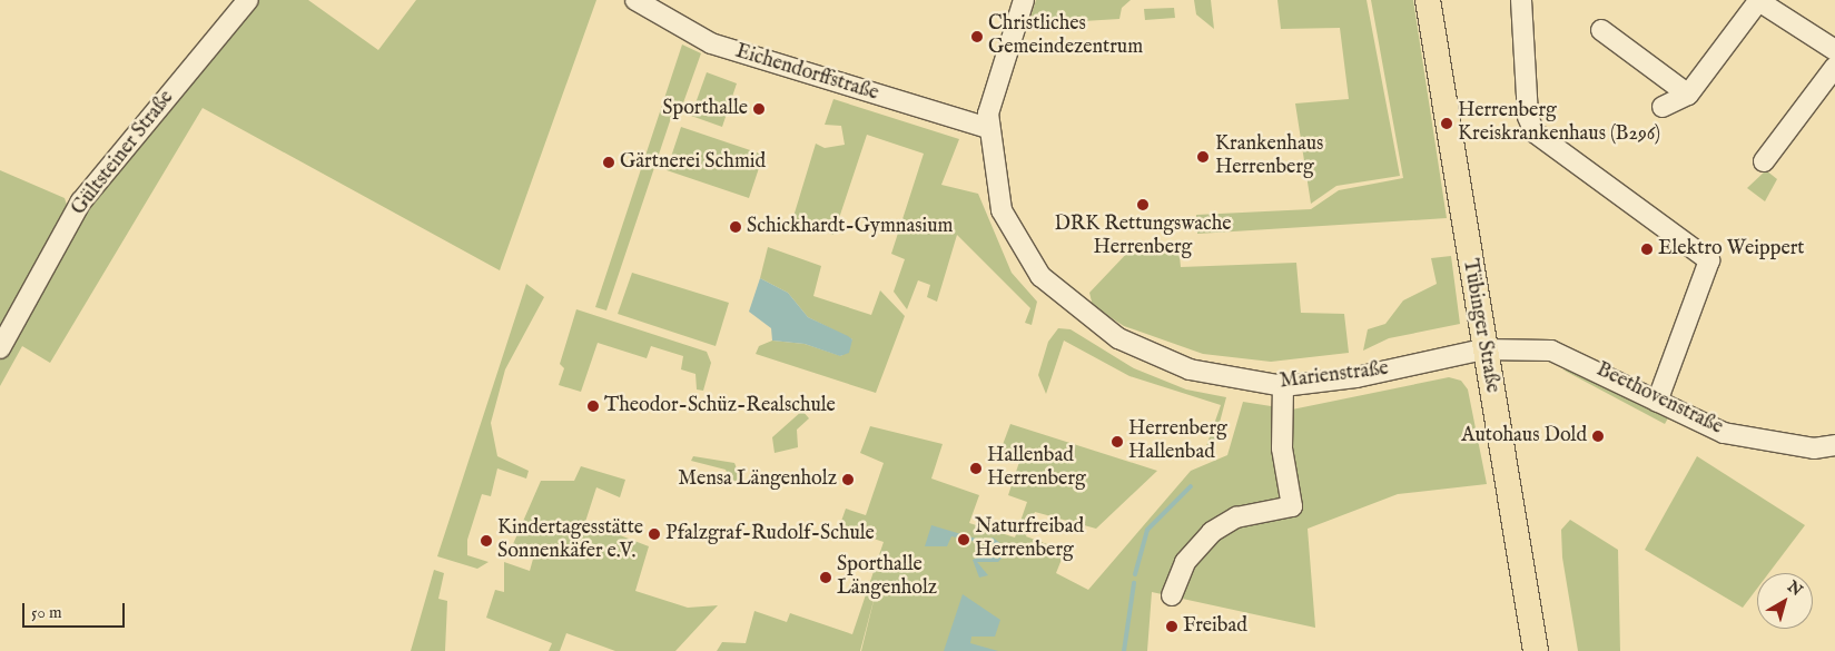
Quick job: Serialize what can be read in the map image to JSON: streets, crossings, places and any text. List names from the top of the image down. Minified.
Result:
{"streets":{"main road":["Tübinger Straße"],"street":["Eichendorffstraße","Gültsteiner Straße","Marienstraße","Beethovenstraße"]},"crossings":[["Eichendorffstraße","Marienstraße"],["Tübinger Straße","Marienstraße"],["Tübinger Straße","Beethovenstraße"],["Marienstraße","Beethovenstraße"]],"places":["Christliches Gemeindezentrum","Sporthalle","Herrenberg Kreiskrankenhaus (B296)","Krankenhaus Herrenberg","Gärtnerei Schmid","DRK Rettungswache Herrenberg","Schickhardt-Gymnasium","Elektro Weippert","Theodor-Schüz-Realschule","Autohaus Dold","Herrenberg Hallenbad","Hallenbad Herrenberg","Mensa Längenholz","Pfalzgraf-Rudolf-Schule","Naturfreibad Herrenberg","Kindertagesstätte Sonnenkäfer e.V.","Sporthalle Längenholz","Freibad"],"scale_bar":"50 m","north":"top right"}
